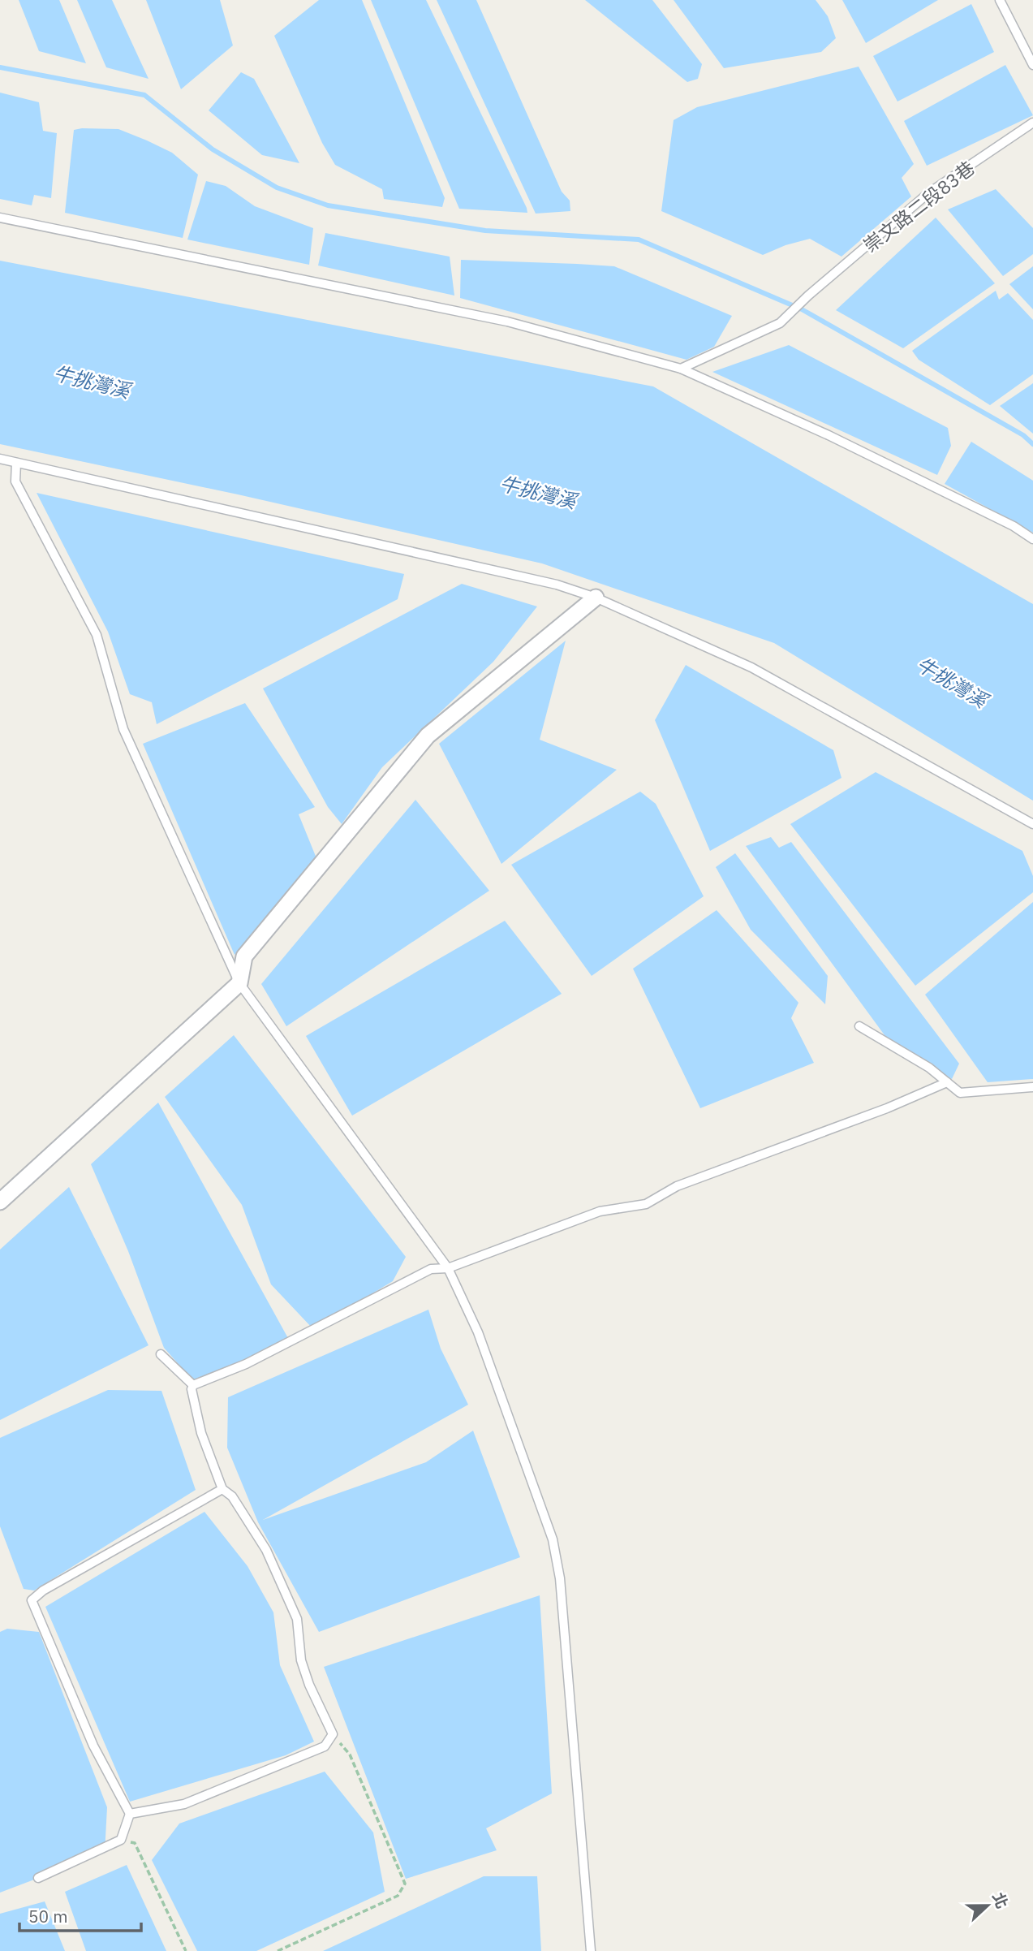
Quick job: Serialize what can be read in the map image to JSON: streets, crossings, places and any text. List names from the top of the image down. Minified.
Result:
{"streets":{"lane":["崇文路二段83巷"]},"water":["牛挑灣溪"],"scale_bar":"50 m","north":"right"}
